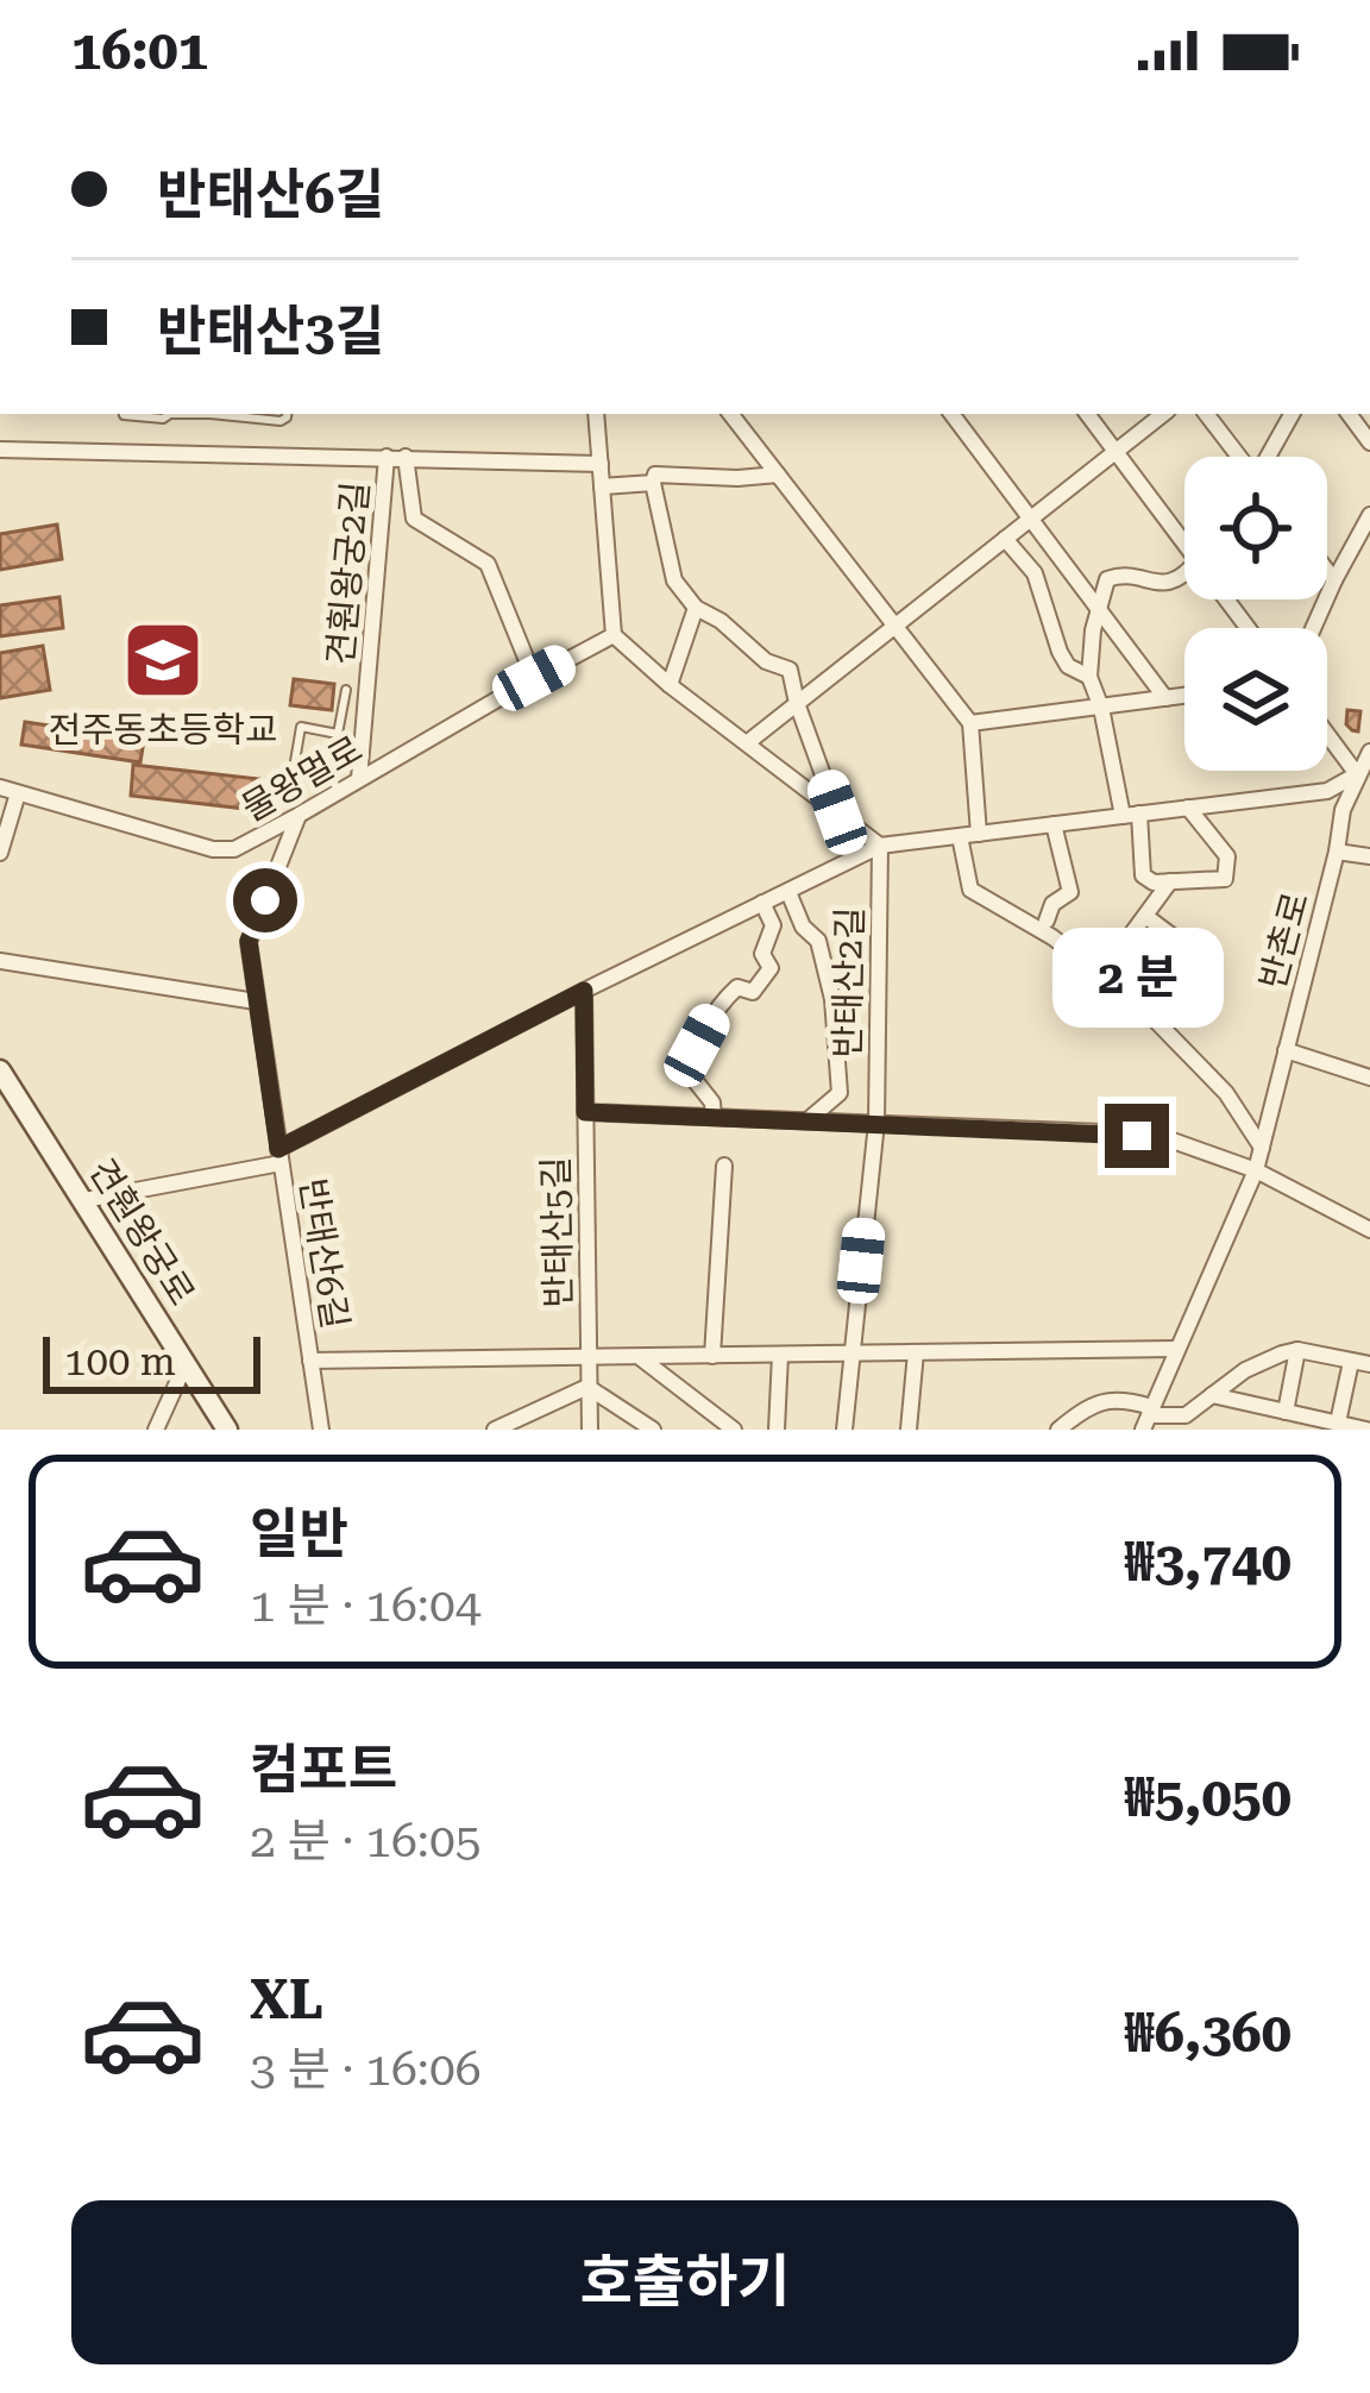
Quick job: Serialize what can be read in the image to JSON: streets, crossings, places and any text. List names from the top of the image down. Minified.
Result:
{"streets":{"street":["견훤왕궁2길","물왕멀로","반촌로","반태산2길","견훤왕궁로","반태산5길","반태산6길"]},"crossings":[["견훤왕궁2길","물왕멀로"],["물왕멀로","반태산6길"]],"places":{"school or university":["전주동초등학교"]},"scale_bar":"100 m","page":{"status":"16:01","banner":["반태산6길","반태산3길"],"bubble":"2 분","scale":"100 m","list":[{"name":"일반","note":"1 분 · 16:04","value":"₩3,740"},{"name":"컴포트","note":"2 분 · 16:05","value":"₩5,050"},{"name":"XL","note":"3 분 · 16:06","value":"₩6,360"}],"buttons":"호출하기"}}
